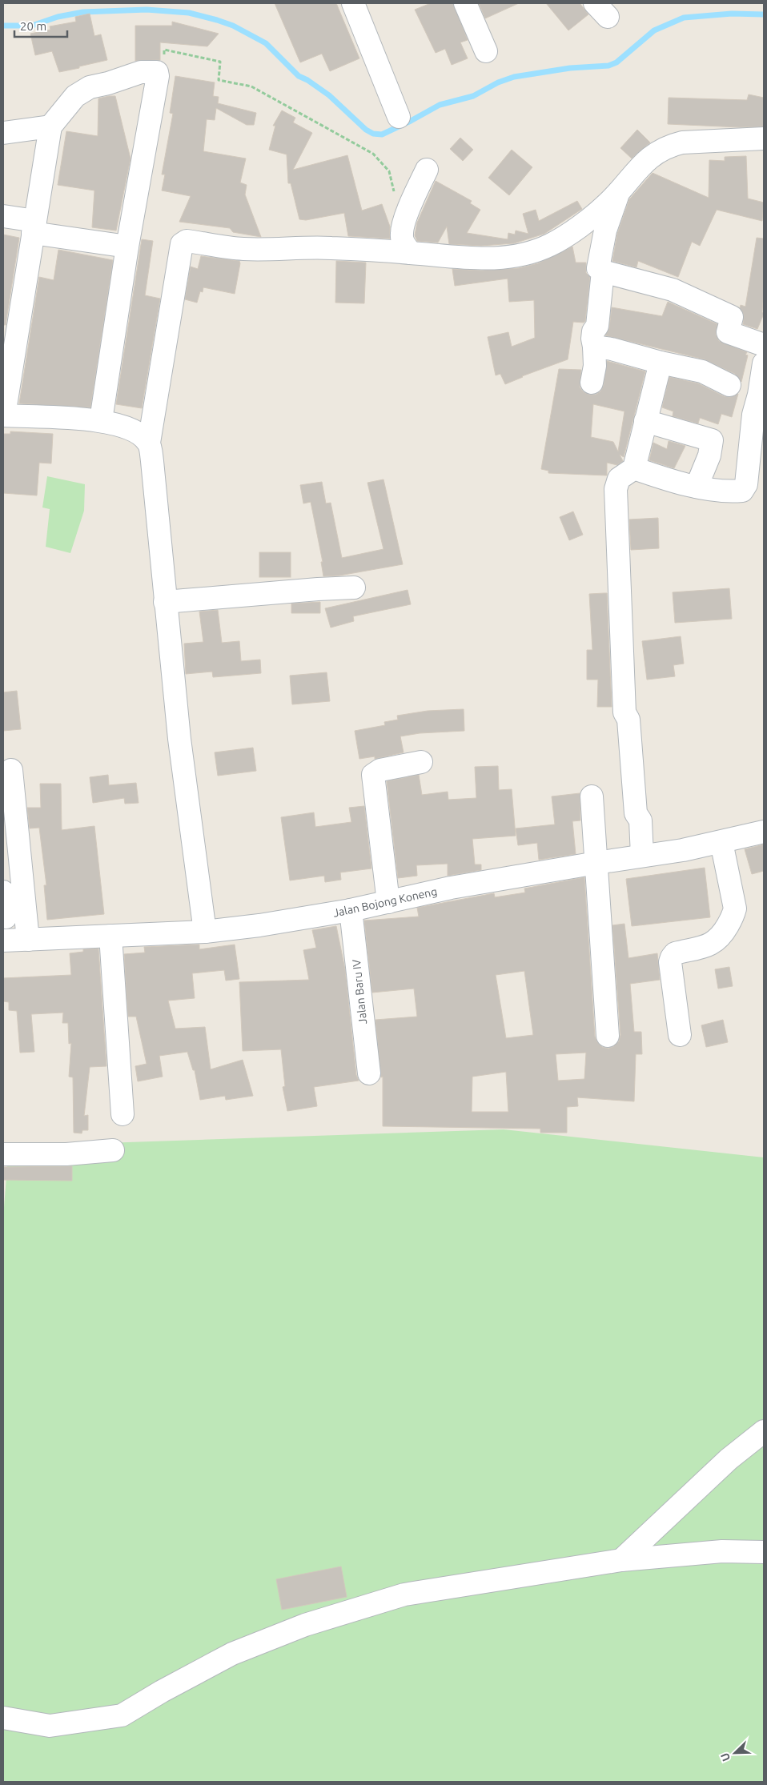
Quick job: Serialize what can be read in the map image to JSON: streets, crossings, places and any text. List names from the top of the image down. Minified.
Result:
{"streets":{"street":["Jalan Bojong Koneng","Jalan Baru IV"]},"crossings":[["Jalan Bojong Koneng","Jalan Baru IV"]],"scale_bar":"20 m","north":"bottom left"}
